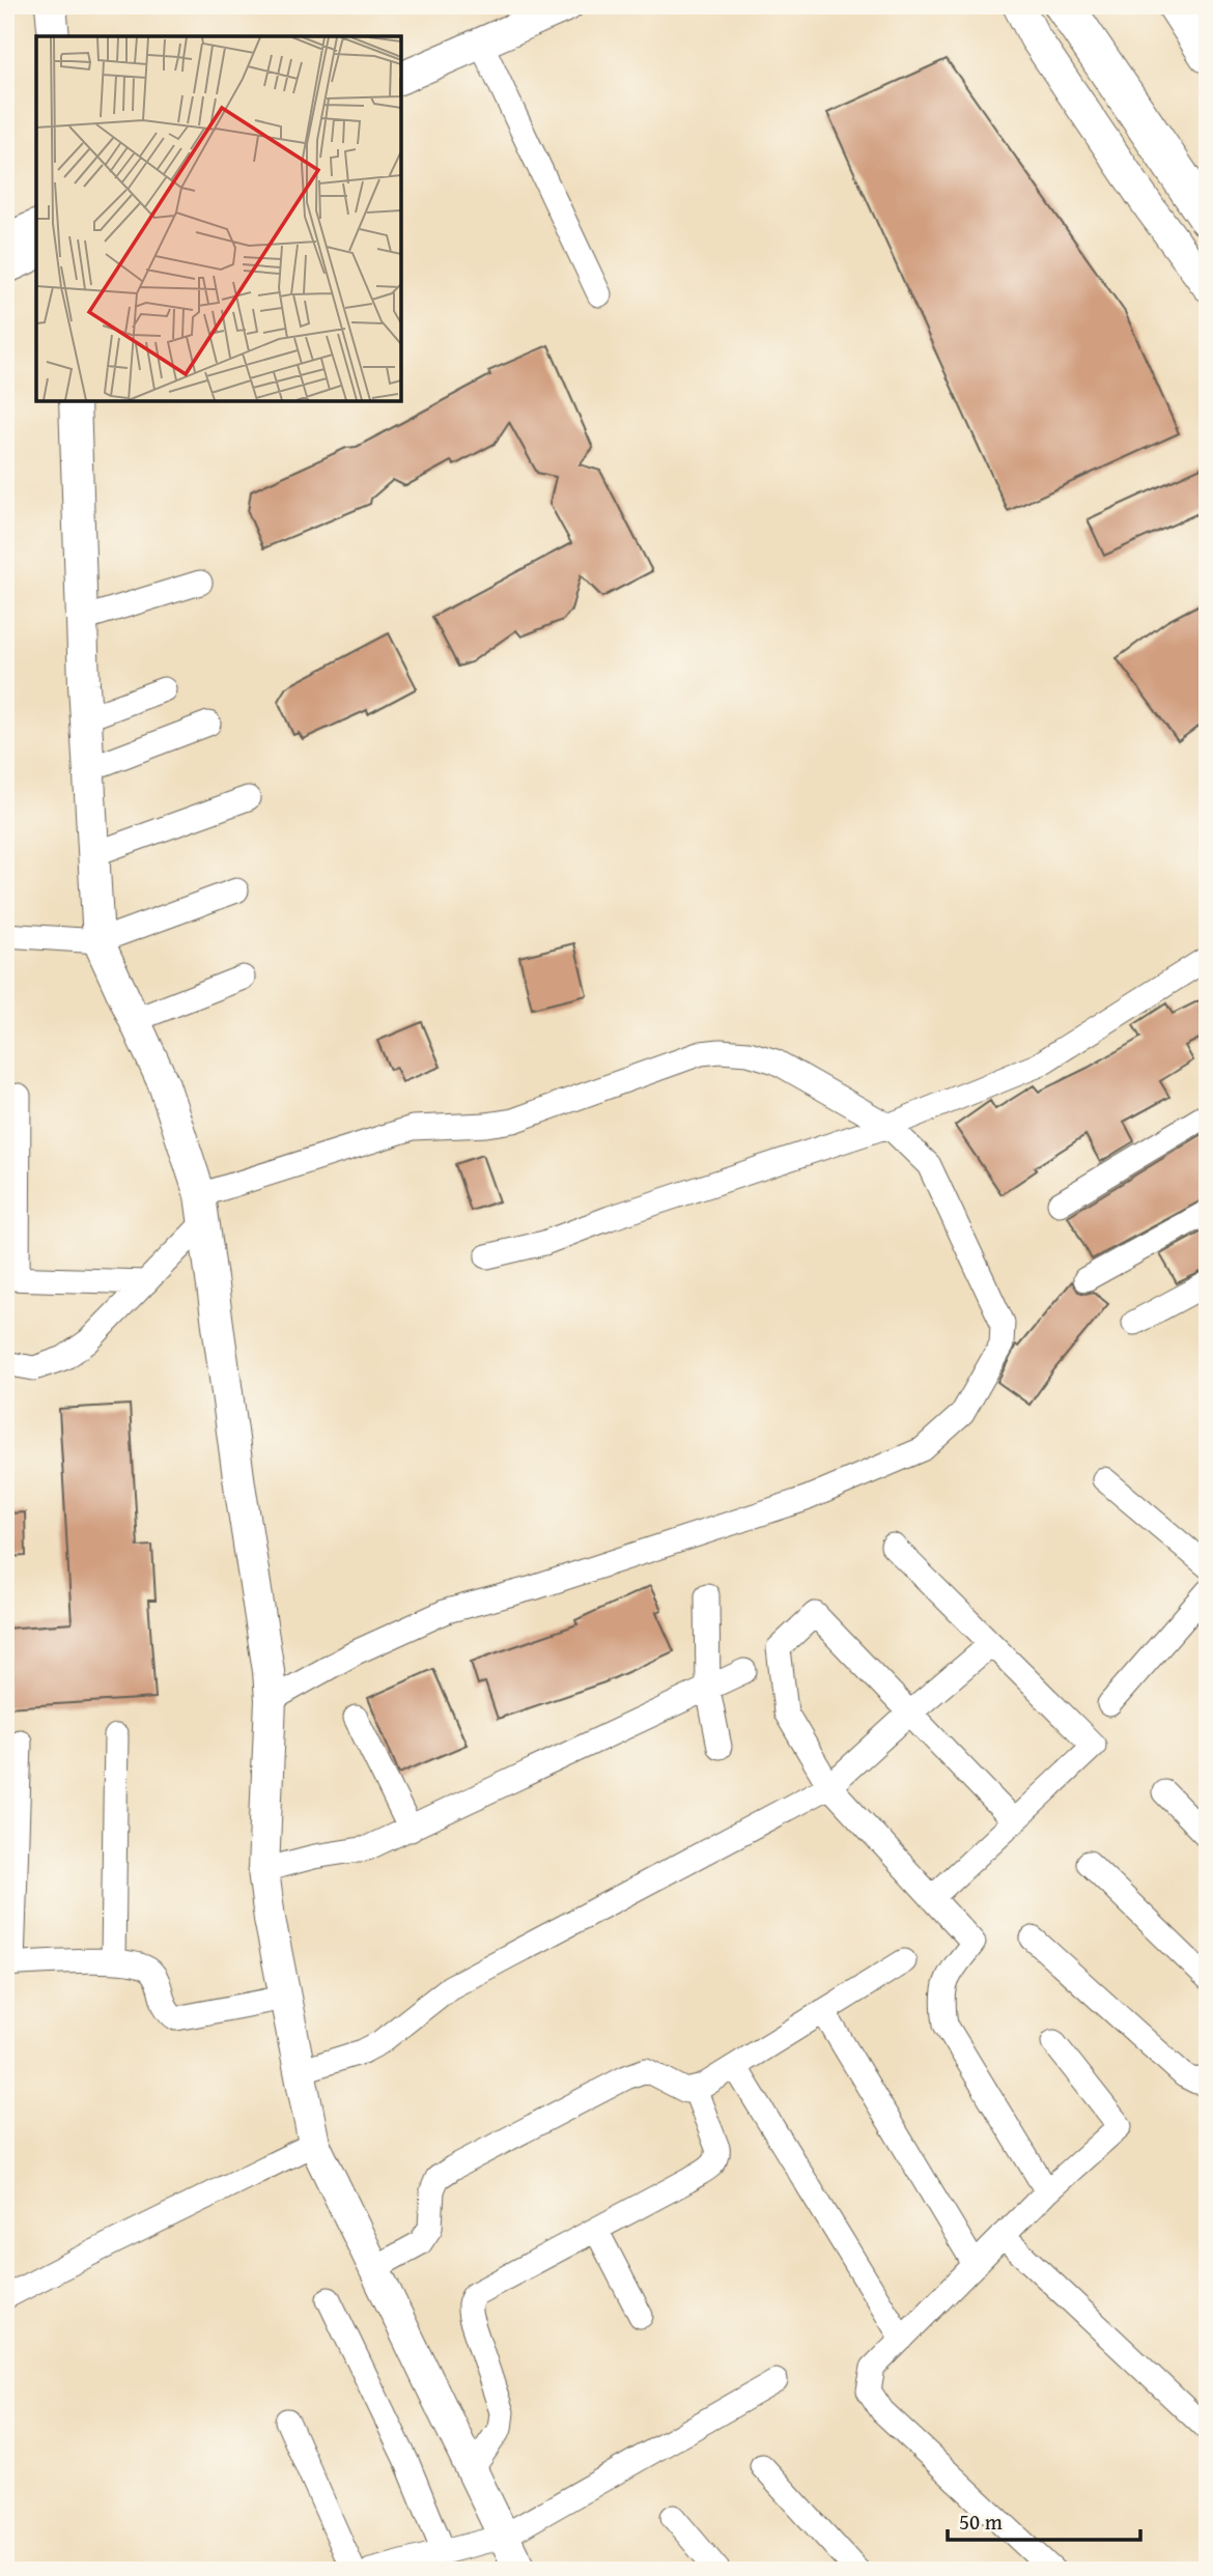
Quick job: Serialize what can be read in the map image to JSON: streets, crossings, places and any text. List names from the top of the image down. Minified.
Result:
{"scale_bar":"50 m"}
